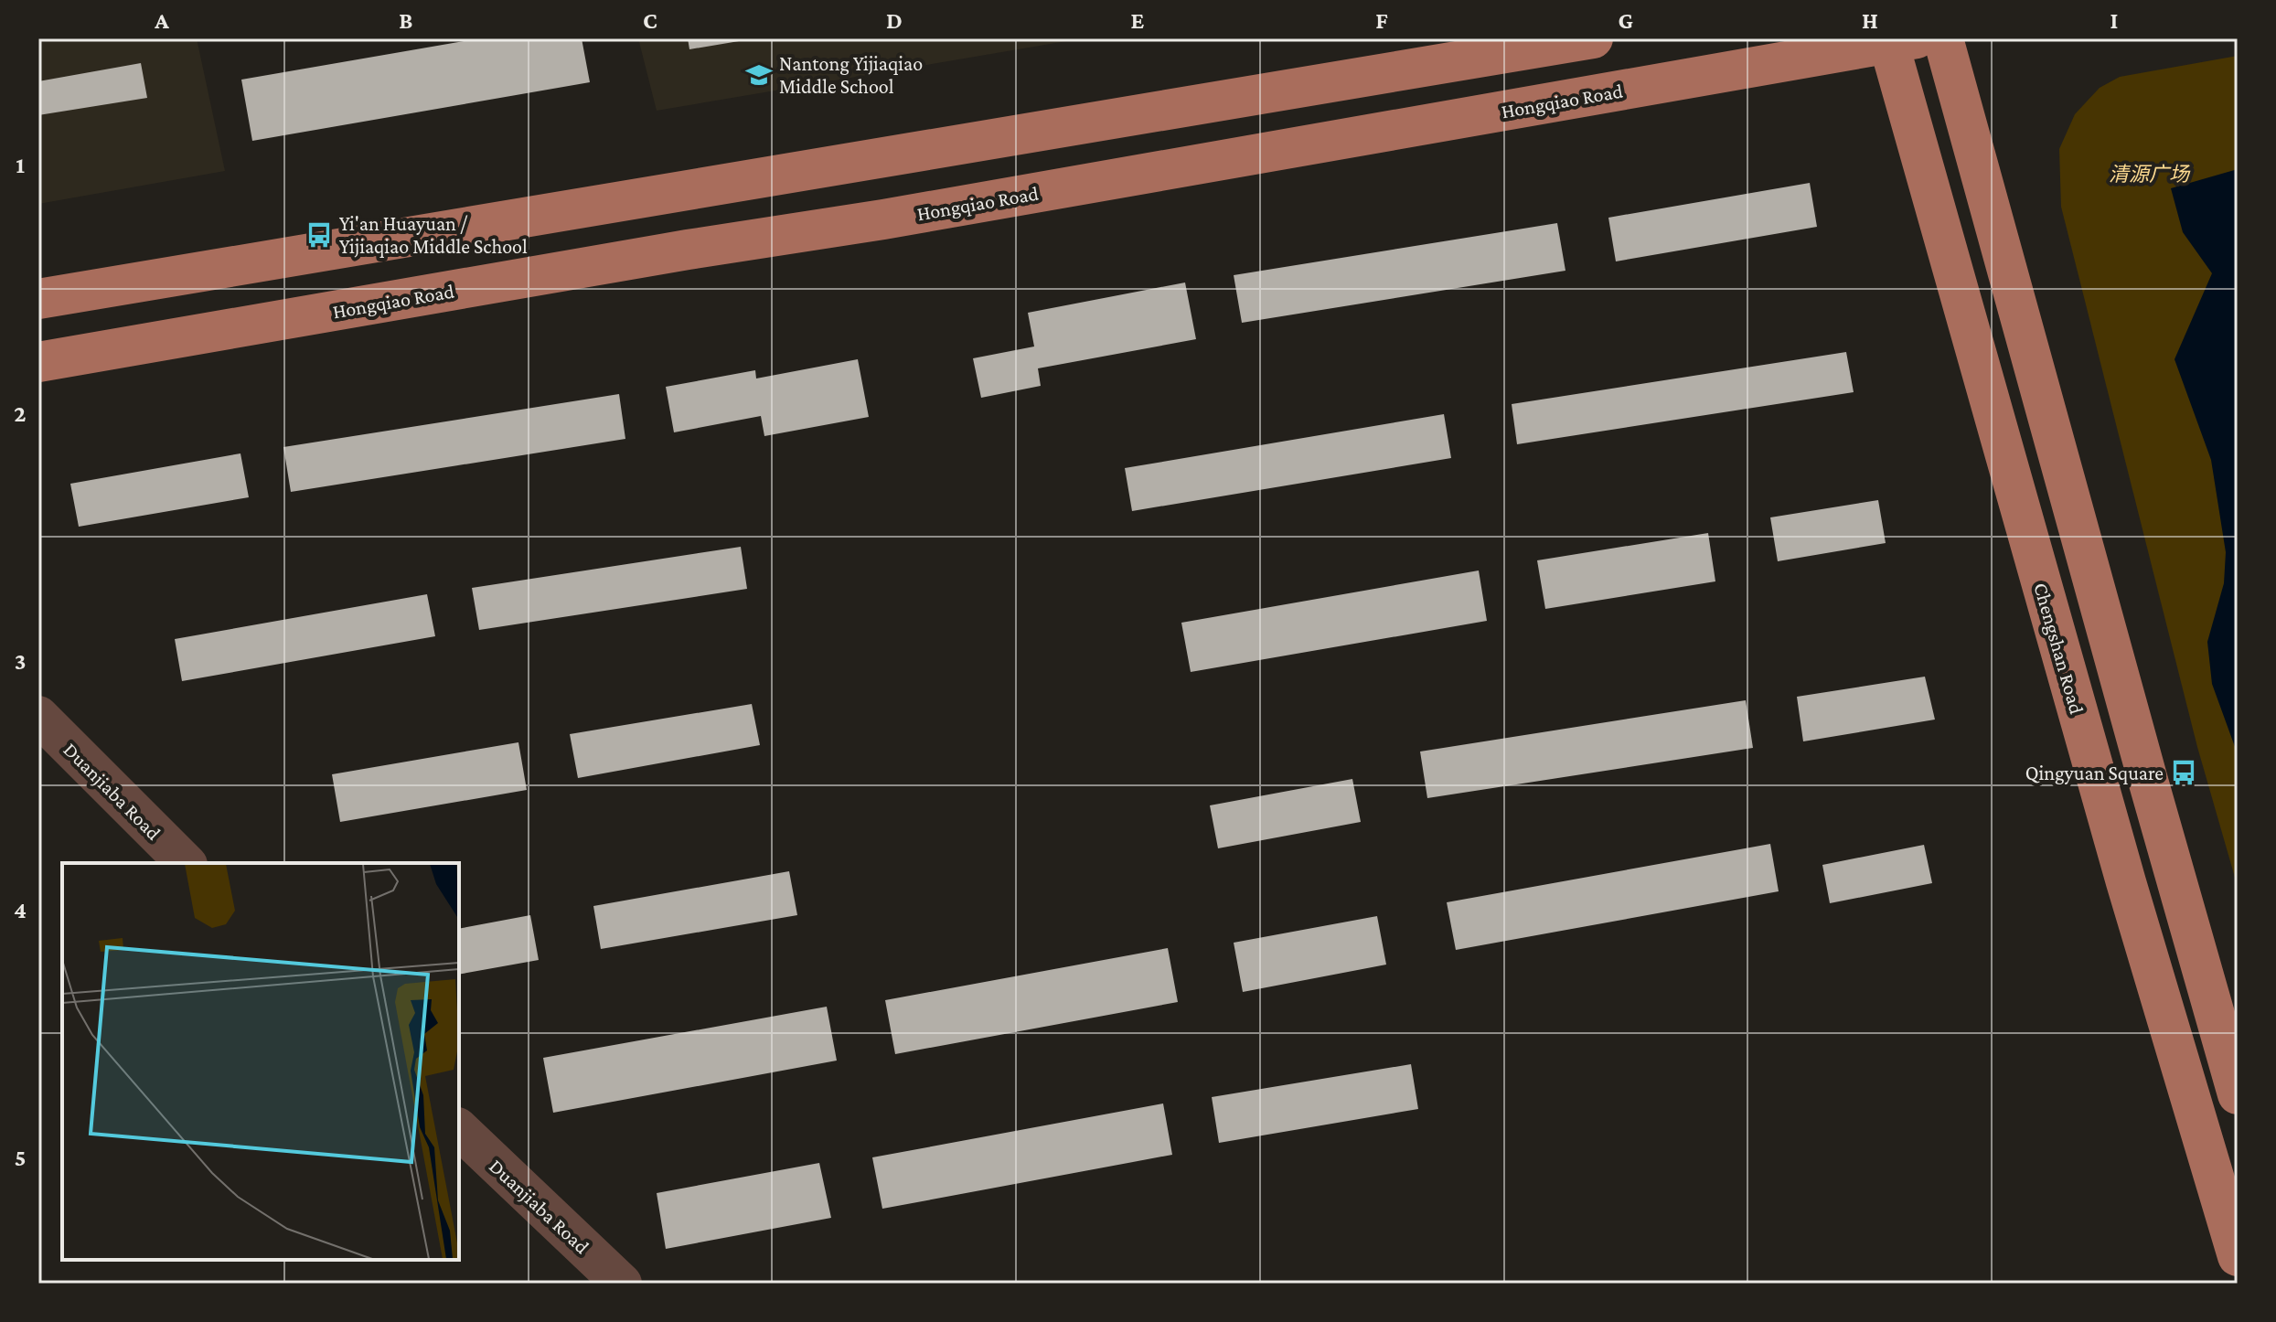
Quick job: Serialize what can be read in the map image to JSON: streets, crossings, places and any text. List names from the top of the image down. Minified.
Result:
{"streets":{"main road":["Hongqiao Road","Chengshan Road"],"street":["Duanjiaba Road"]},"crossings":[["Hongqiao Road","Chengshan Road"]],"parks":["清源广场"],"places":{"school or university":["Nantong Yijiaqiao Middle School"],"bus stop":["Yi'an Huayuan / Yijiaqiao Middle School","Qingyuan Square"]},"grid":{"columns":["A","B","C","D","E","F","G","H","I"],"rows":["1","2","3","4","5"]}}
